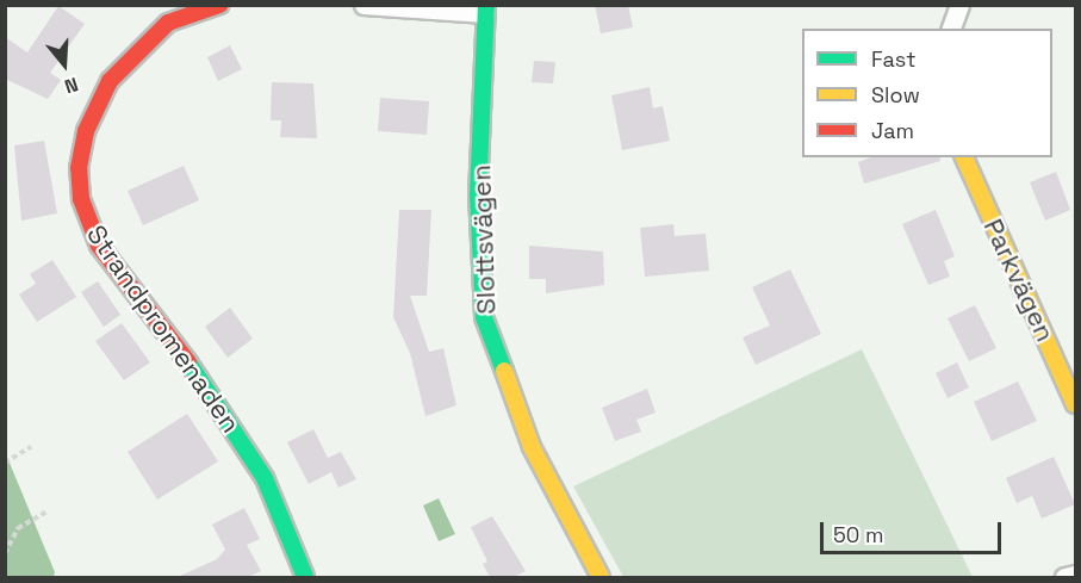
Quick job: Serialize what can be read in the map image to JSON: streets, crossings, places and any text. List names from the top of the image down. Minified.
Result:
{"streets":{"street":["Slottsvägen","Parkvägen","Strandpromenaden"]},"legend":["Fast","Slow","Jam"],"scale_bar":"50 m","north":"bottom"}
